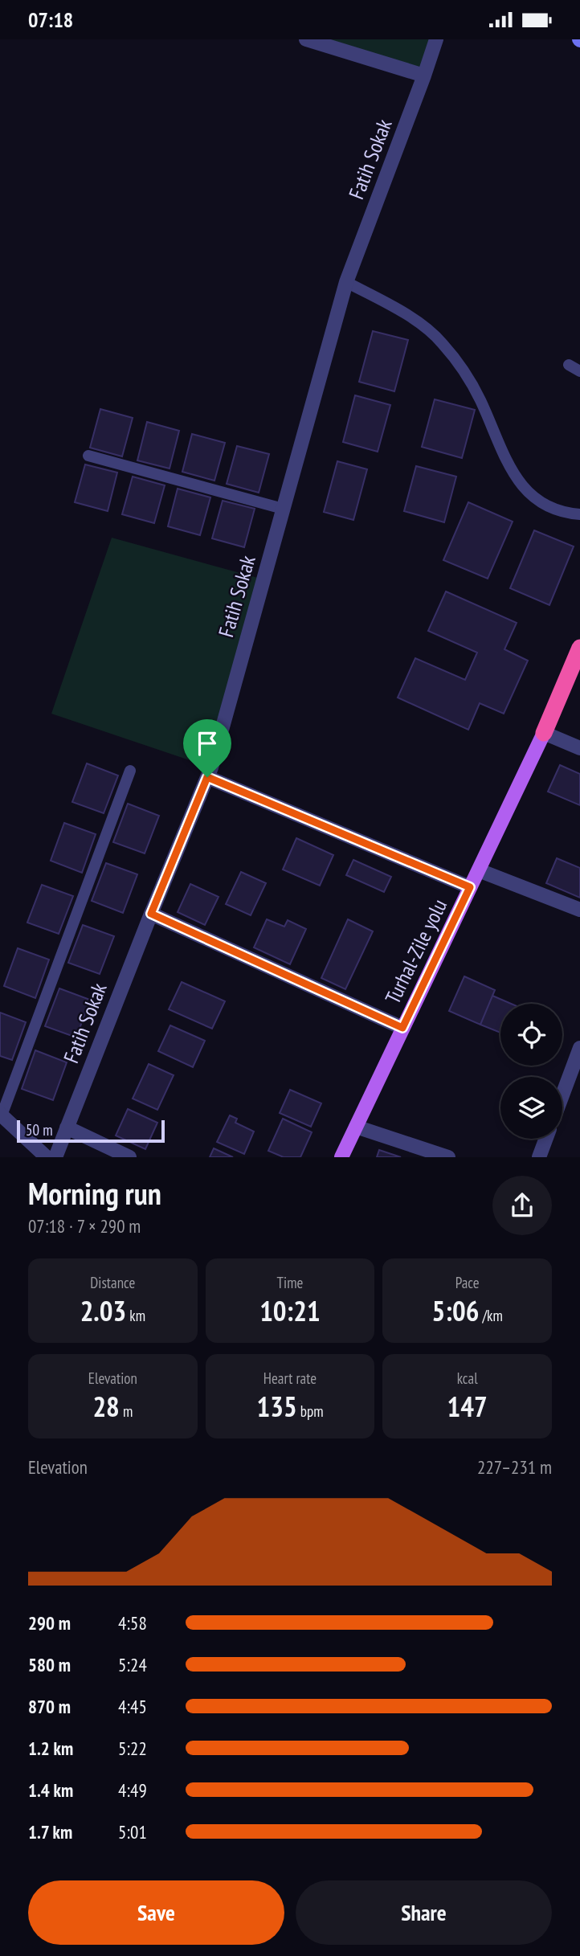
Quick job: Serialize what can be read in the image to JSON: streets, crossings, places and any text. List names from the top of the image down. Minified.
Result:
{"streets":{"main road":["Turhal-Zile yolu"],"street":["Fatih Sokak"]},"scale_bar":"50 m","page":{"status":"07:18","scale":"50 m","heading":["Morning run","07:18 · 7 × 290 m"],"stats":[["Distance","2.03 km"],["Time","10:21"],["Pace","5:06 /km"],["Elevation","28 m"],["Heart rate","135 bpm"],["kcal","147"]],"chart":["Elevation","227–231 m"],"list":[{"name":"290 m","note":"4:58"},{"name":"580 m","note":"5:24"},{"name":"870 m","note":"4:45"},{"name":"1.2 km","note":"5:22"},{"name":"1.4 km","note":"4:49"},{"name":"1.7 km","note":"5:01"}],"buttons":["Save","Share"]}}
